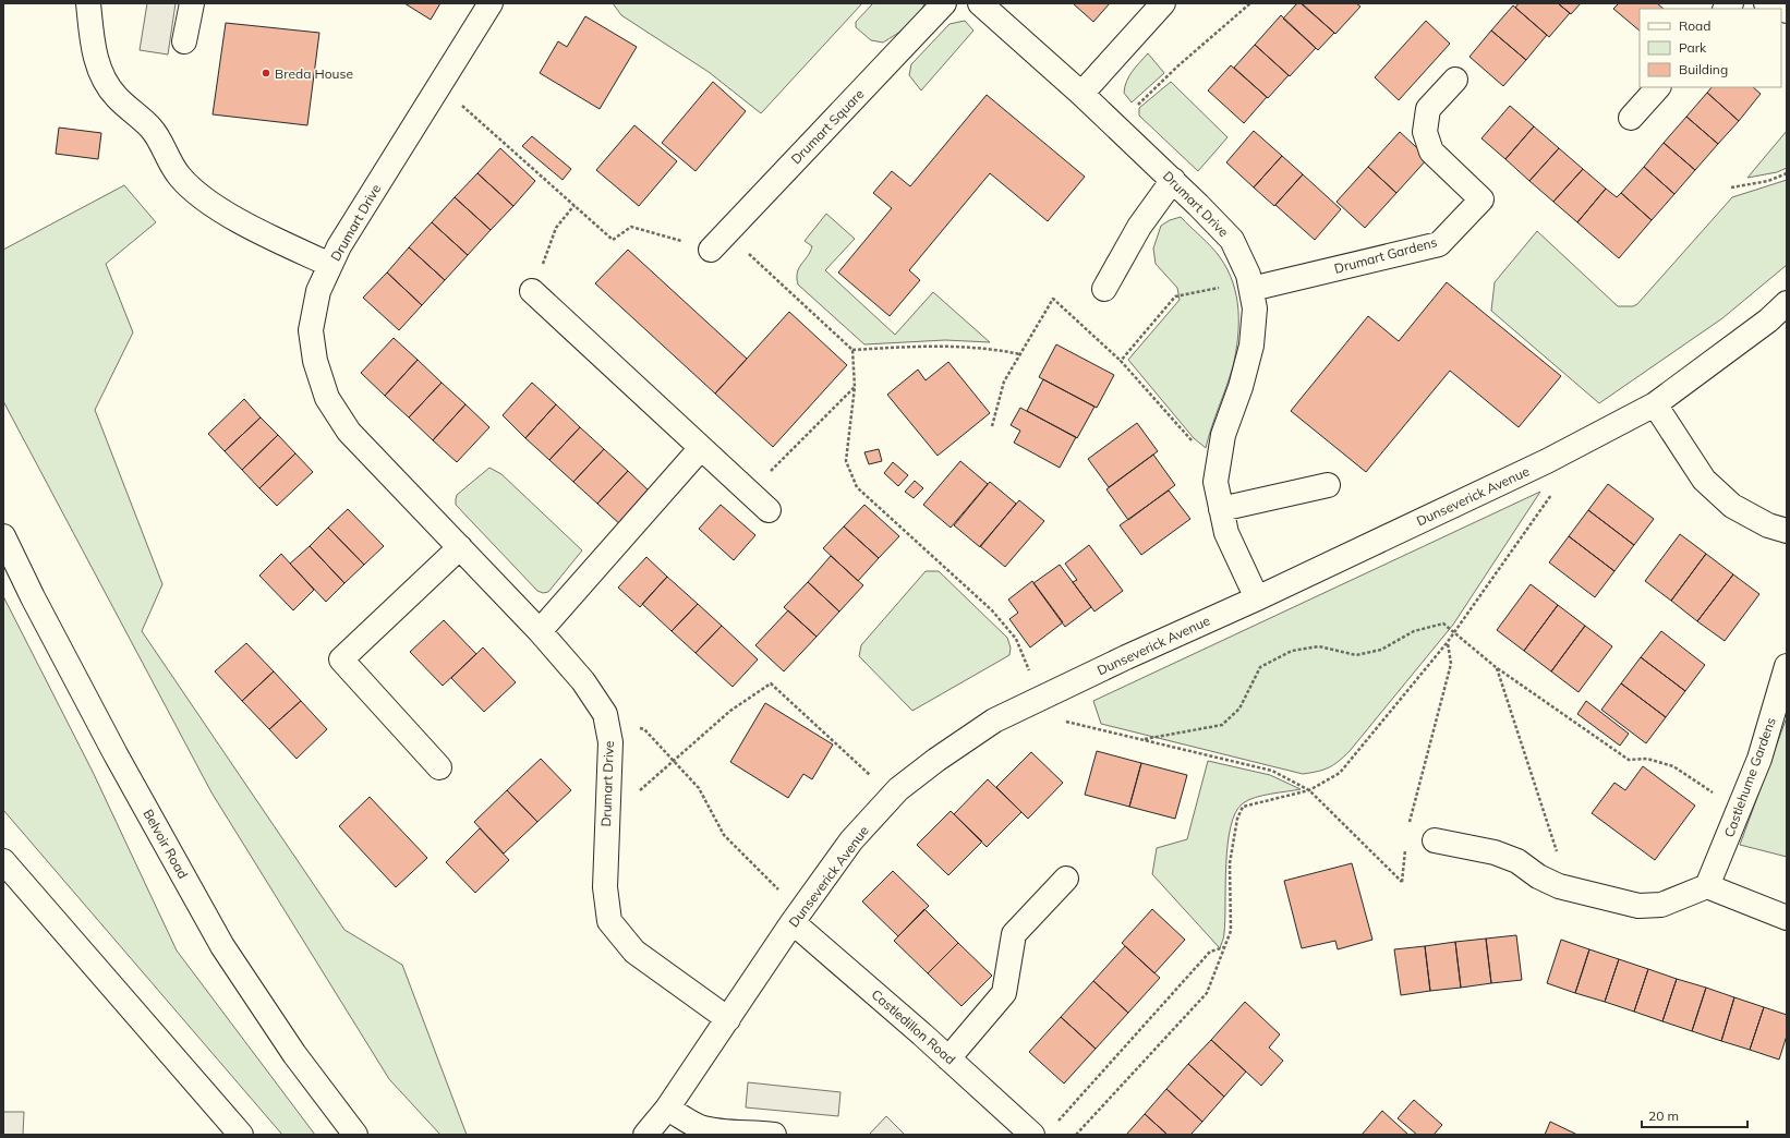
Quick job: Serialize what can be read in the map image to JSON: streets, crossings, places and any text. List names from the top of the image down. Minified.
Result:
{"streets":{"main road":["Drumart Square","Drumart Drive","Drumart Gardens","Dunseverick Avenue","Castlehume Gardens","Belvoir Road","Castledillon Road"]},"crossings":[["Drumart Drive","Drumart Gardens"],["Drumart Drive","Dunseverick Avenue"],["Dunseverick Avenue","Castledillon Road"]],"places":["Breda House"],"legend":["Road","Park","Building"],"scale_bar":"20 m"}
